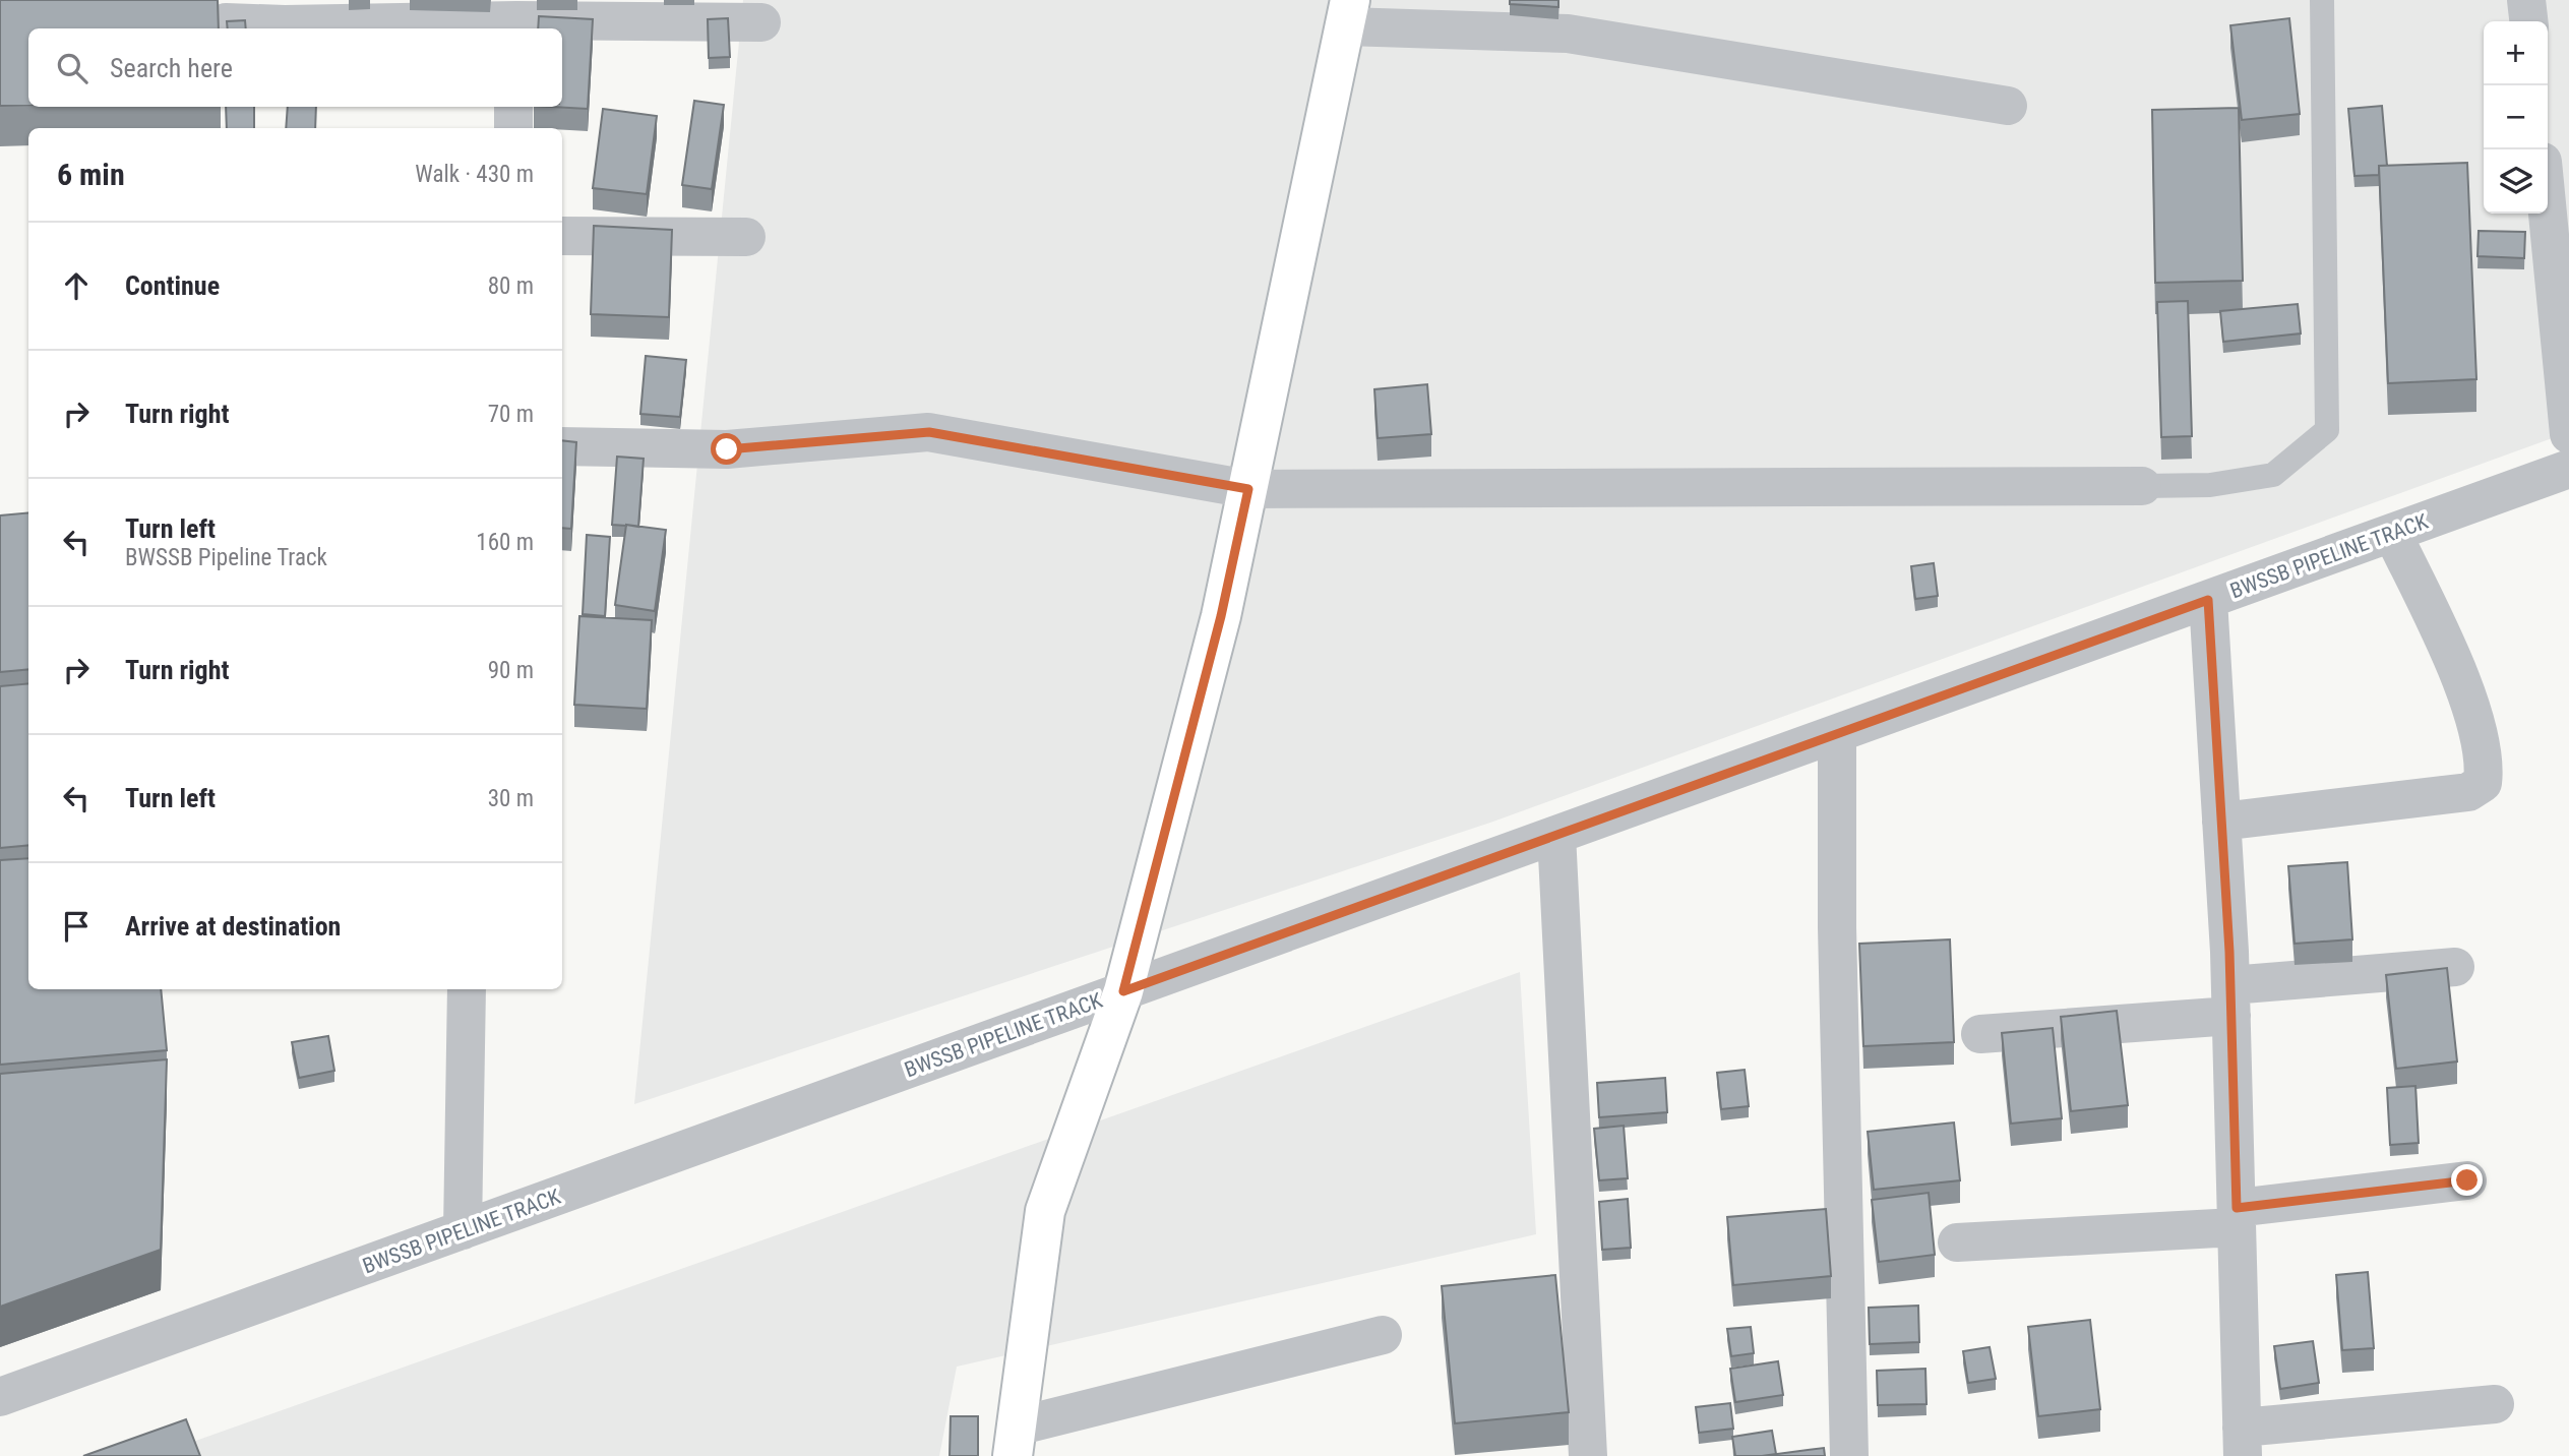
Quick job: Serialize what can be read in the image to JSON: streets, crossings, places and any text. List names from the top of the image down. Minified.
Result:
{"streets":{"street":["BWSSB PIPELINE TRACK"]},"page":{"map_buttons":["+","−"],"search":"Search here","heading":["6 min","Walk · 430 m"],"list":[["Continue","80 m"],["Turn right","70 m"],["Turn left","BWSSB Pipeline Track","160 m"],["Turn right","90 m"],["Turn left","30 m"],"Arrive at destination"]}}
